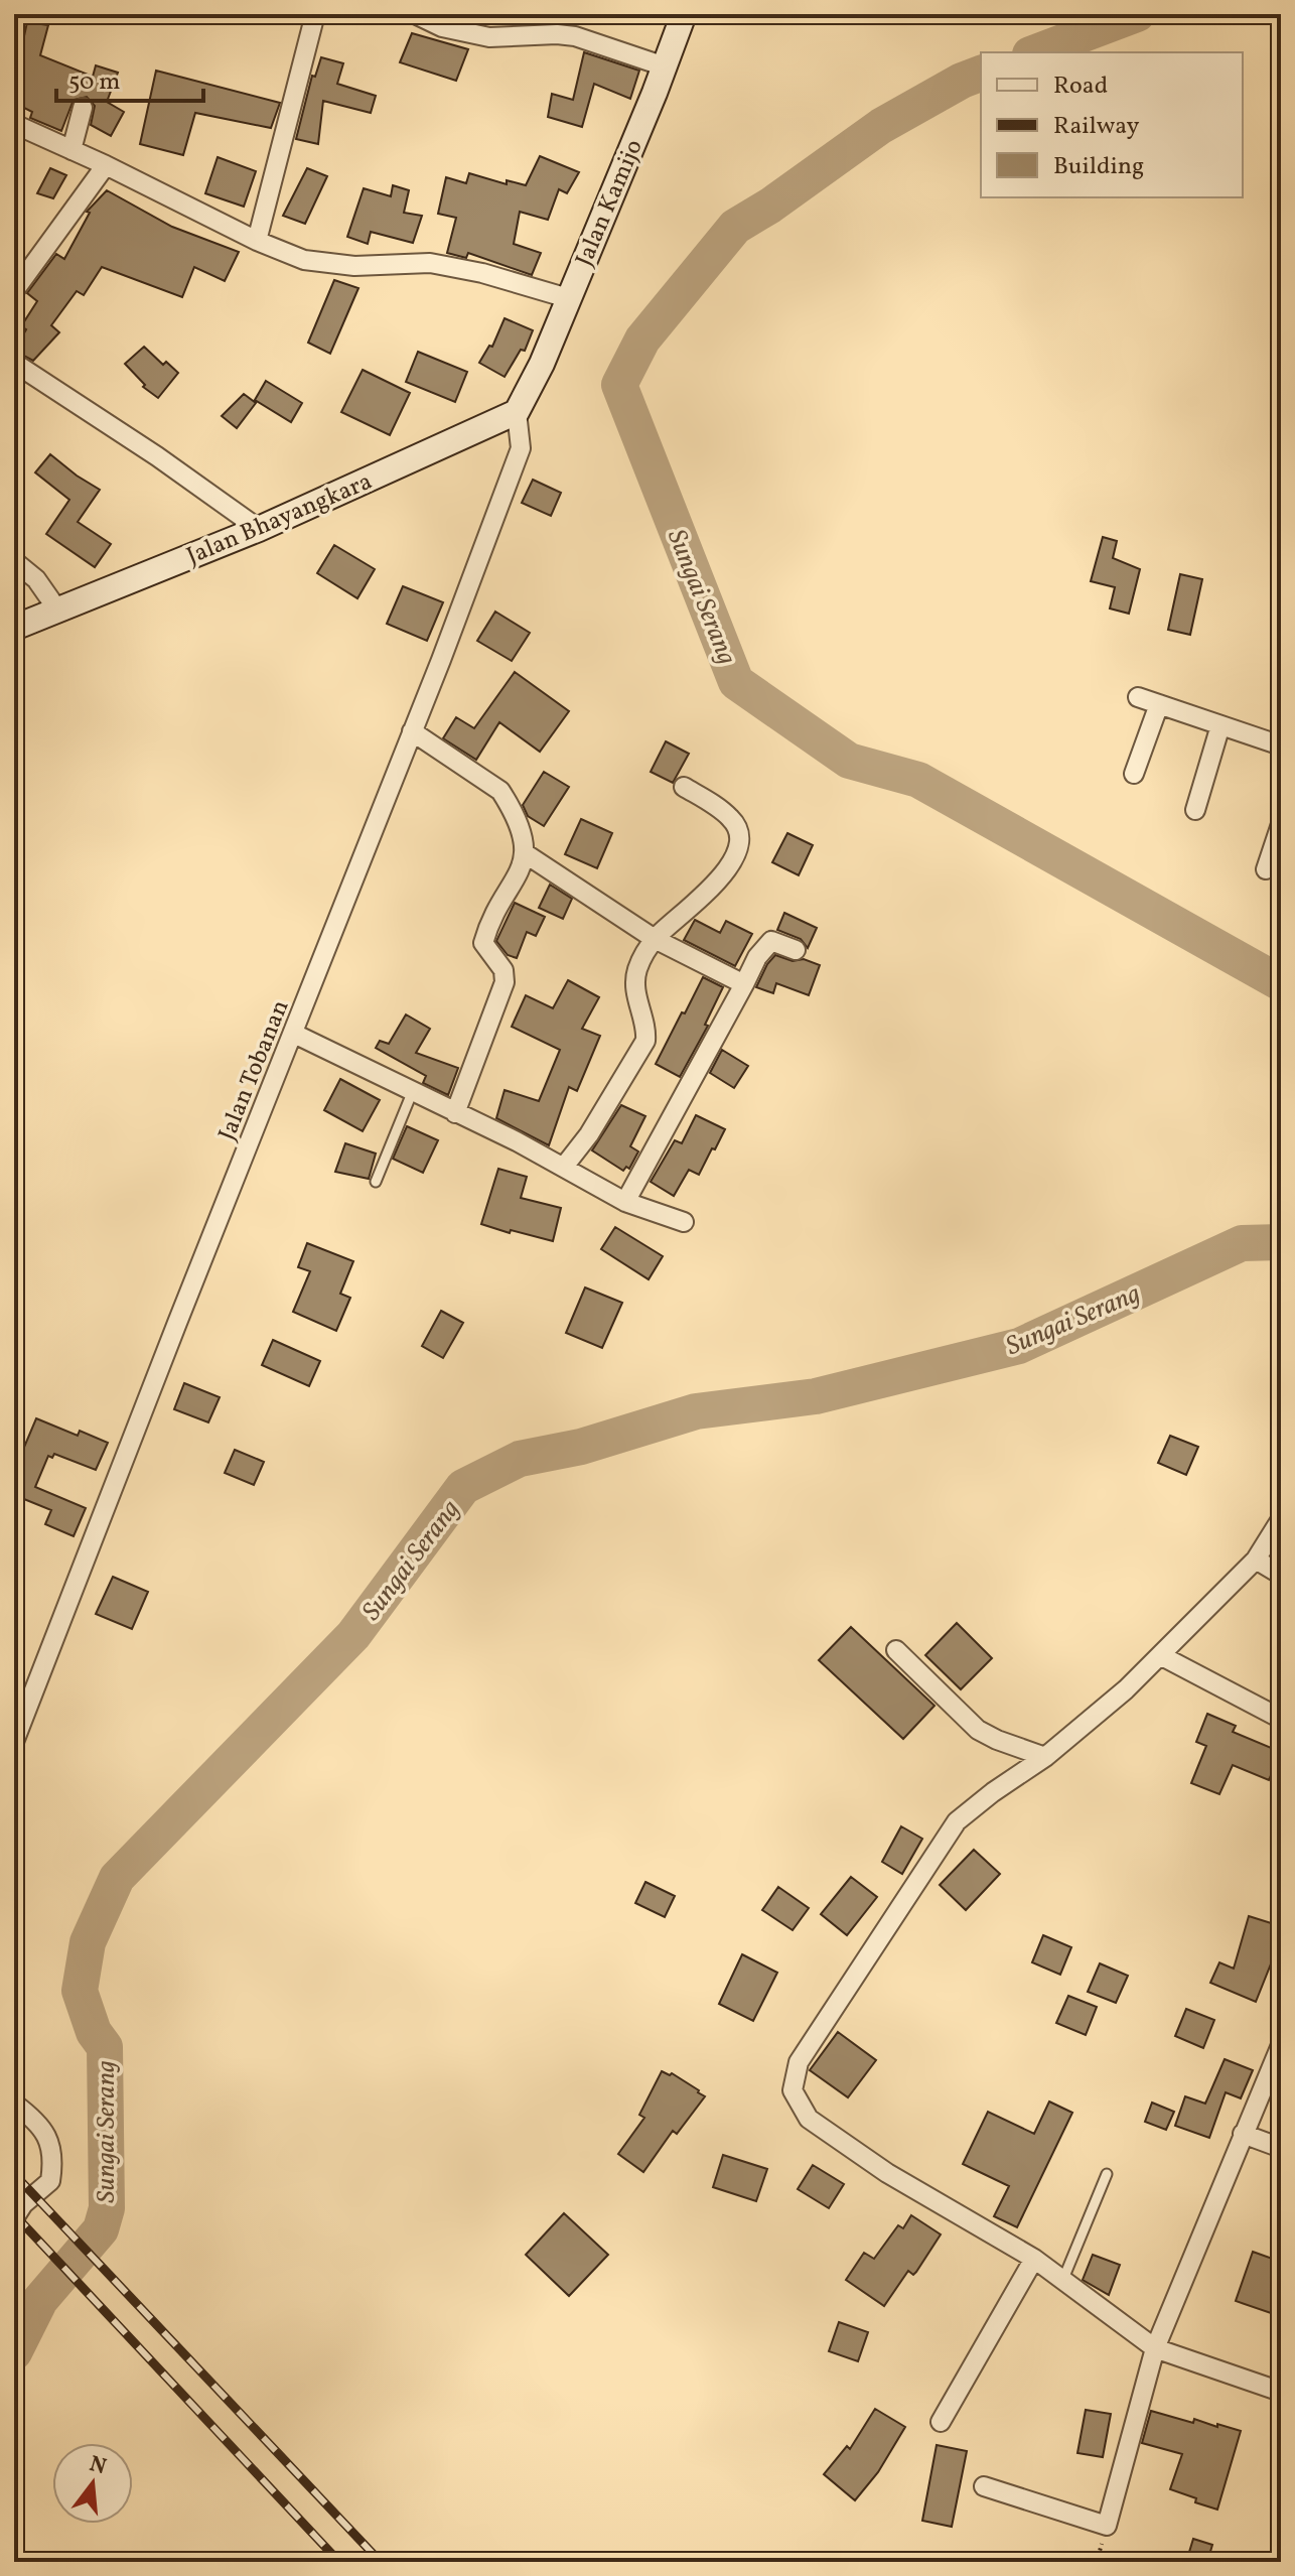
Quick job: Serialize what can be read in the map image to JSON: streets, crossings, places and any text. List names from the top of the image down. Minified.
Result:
{"streets":{"main road":["Jalan Kamijo","Jalan Bhayangkara"],"street":["Jalan Tobanan"]},"crossings":[["Jalan Kamijo","Jalan Bhayangkara"],["Jalan Kamijo","Jalan Tobanan"],["Jalan Bhayangkara","Jalan Tobanan"]],"water":["Sungai Serang"],"legend":["Road","Railway","Building"],"scale_bar":"50 m","north":"top"}
